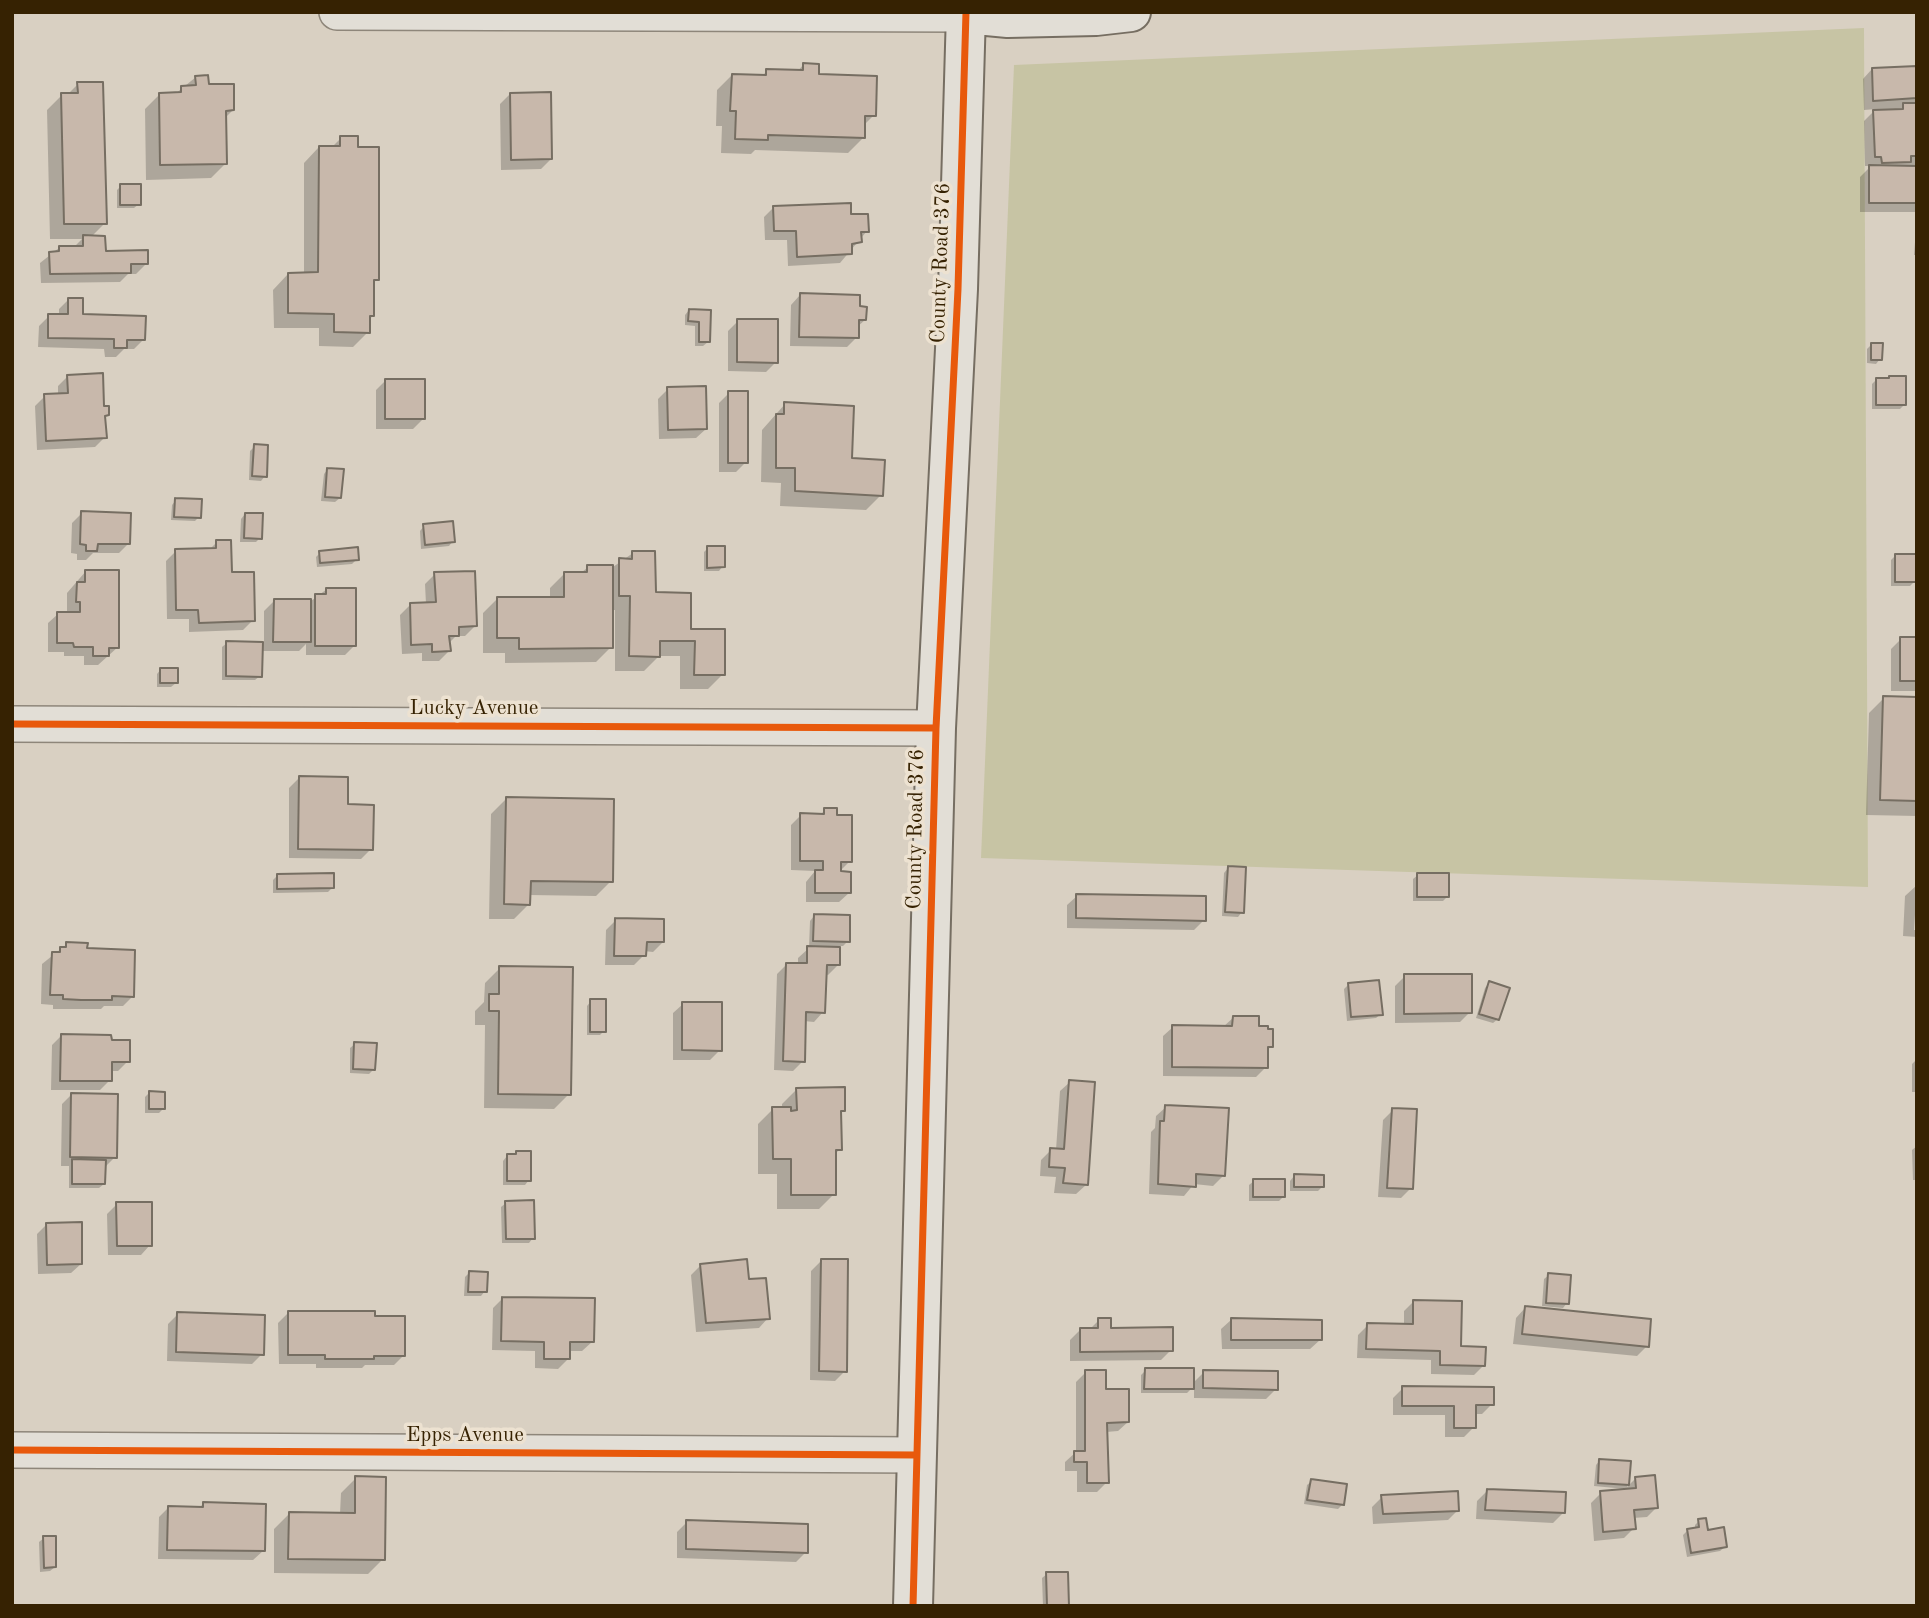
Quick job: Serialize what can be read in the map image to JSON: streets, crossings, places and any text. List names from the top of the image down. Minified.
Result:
{"streets":{"street":["County Road 376","Lucky Avenue","Epps Avenue"]},"crossings":[["County Road 376","Lucky Avenue"],["County Road 376","Epps Avenue"]]}
